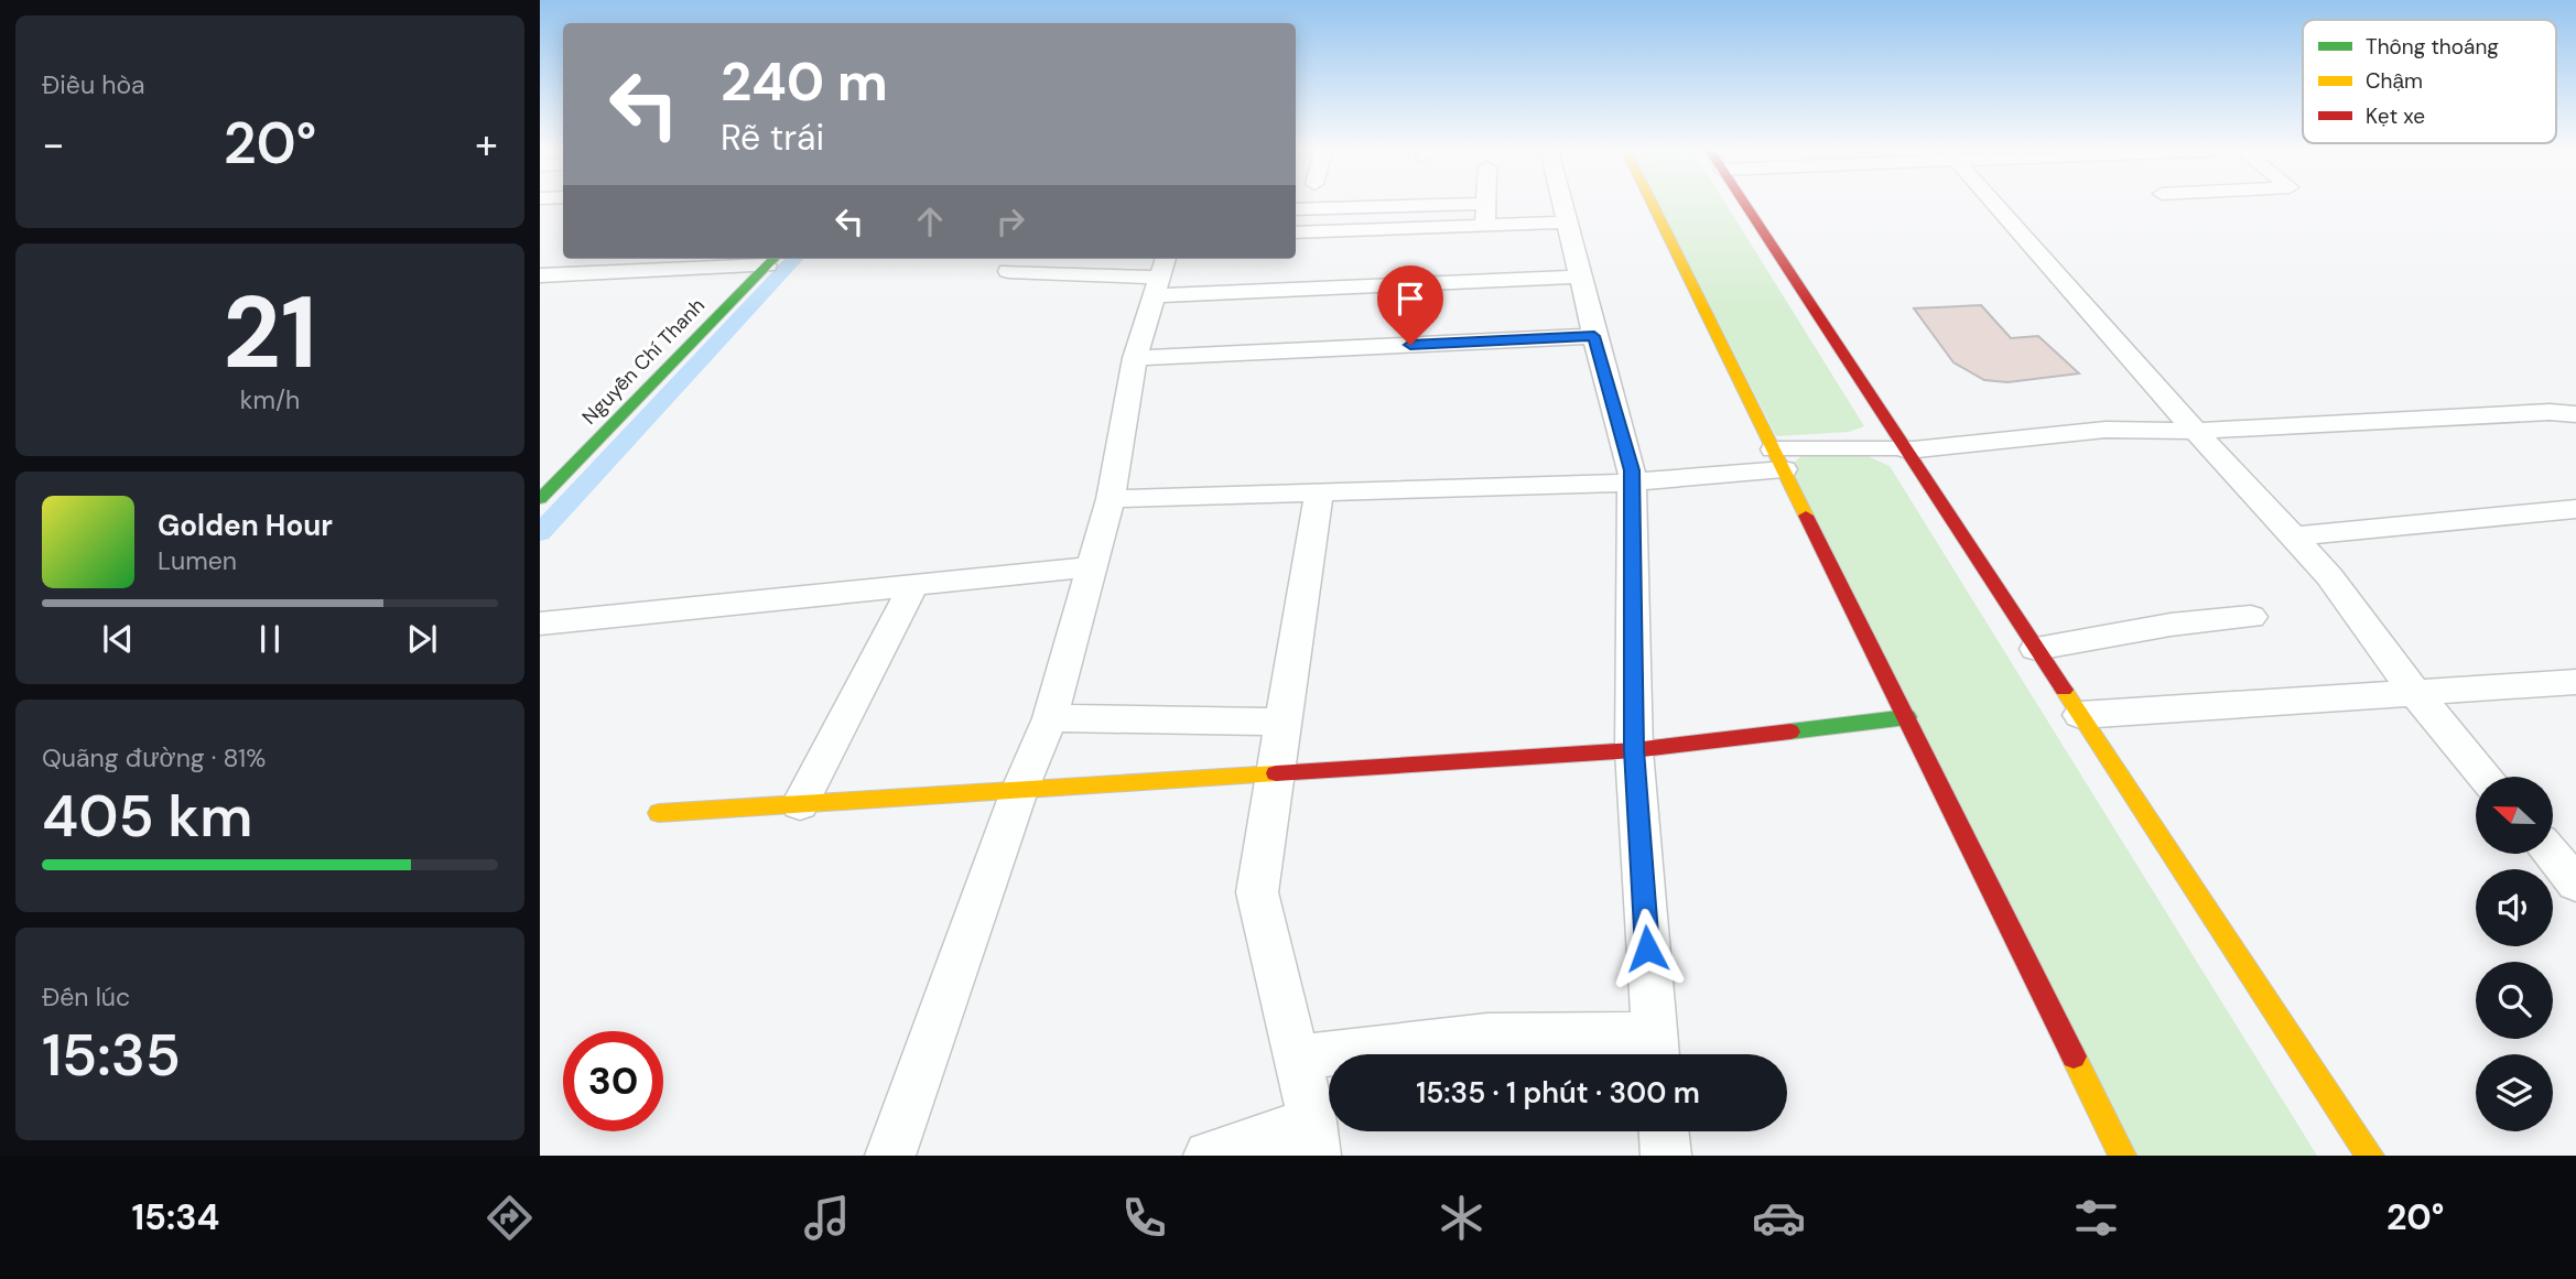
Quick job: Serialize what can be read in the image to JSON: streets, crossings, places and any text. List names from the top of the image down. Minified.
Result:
{"streets":{"street":["Nguyễn Chí Thanh"]},"legend":["Thông thoáng","Chậm","Kẹt xe"],"north":"left","page":{"tile":["Điều hòa",["21","km/h"],["Quãng đường · 81%","405 km"],["Đến lúc","15:35"]],"turn":["240 m","Rẽ trái"],"heat":["−","20°","+"],"song":["Golden Hour","Lumen"],"limit":"30","trip":"15:35 · 1 phút · 300 m","tabs":["15:34","20°"]}}
